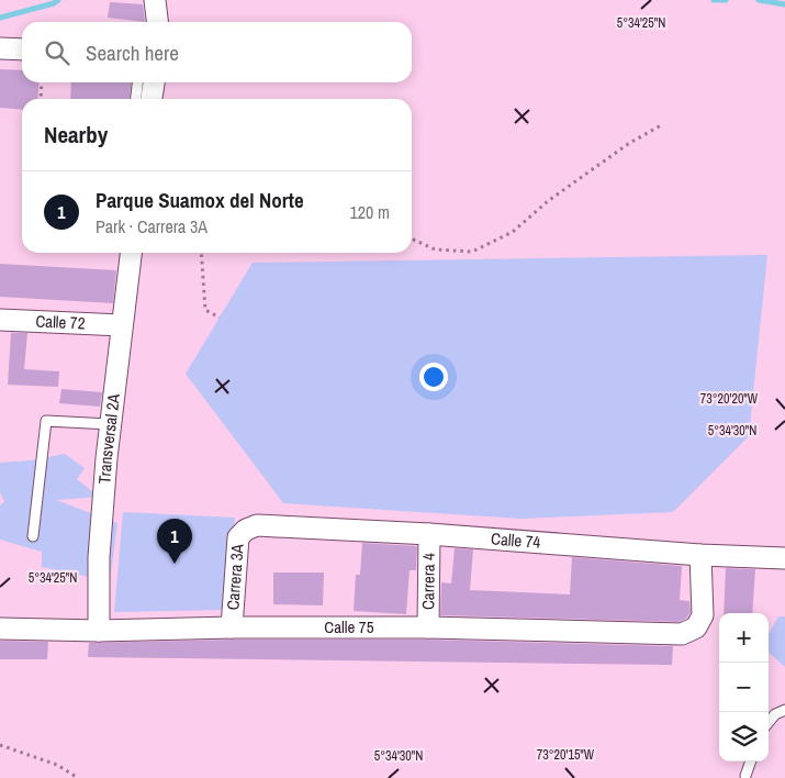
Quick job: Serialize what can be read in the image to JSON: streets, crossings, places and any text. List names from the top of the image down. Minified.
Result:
{"streets":{"street":["Calle 72","Transversal 2A","Calle 74","Carrera 3A","Carrera 4","Calle 75"]},"crossings":[["Calle 72","Transversal 2A"],["Transversal 2A","Calle 75"],["Calle 74","Carrera 3A"],["Calle 74","Carrera 4"],["Calle 74","Calle 75"],["Carrera 3A","Calle 75"],["Carrera 4","Calle 75"]],"page":{"search":"Search here","heading":"Nearby","list":[{"mark":"1","name":"Parque Suamox del Norte","note":"Park · Carrera 3A","value":"120 m"}],"pins":"1","map_buttons":["+","−"]},"coordinates":["5°34'25\"N","73°20'20\"W","5°34'30\"N","73°20'15\"W"]}
